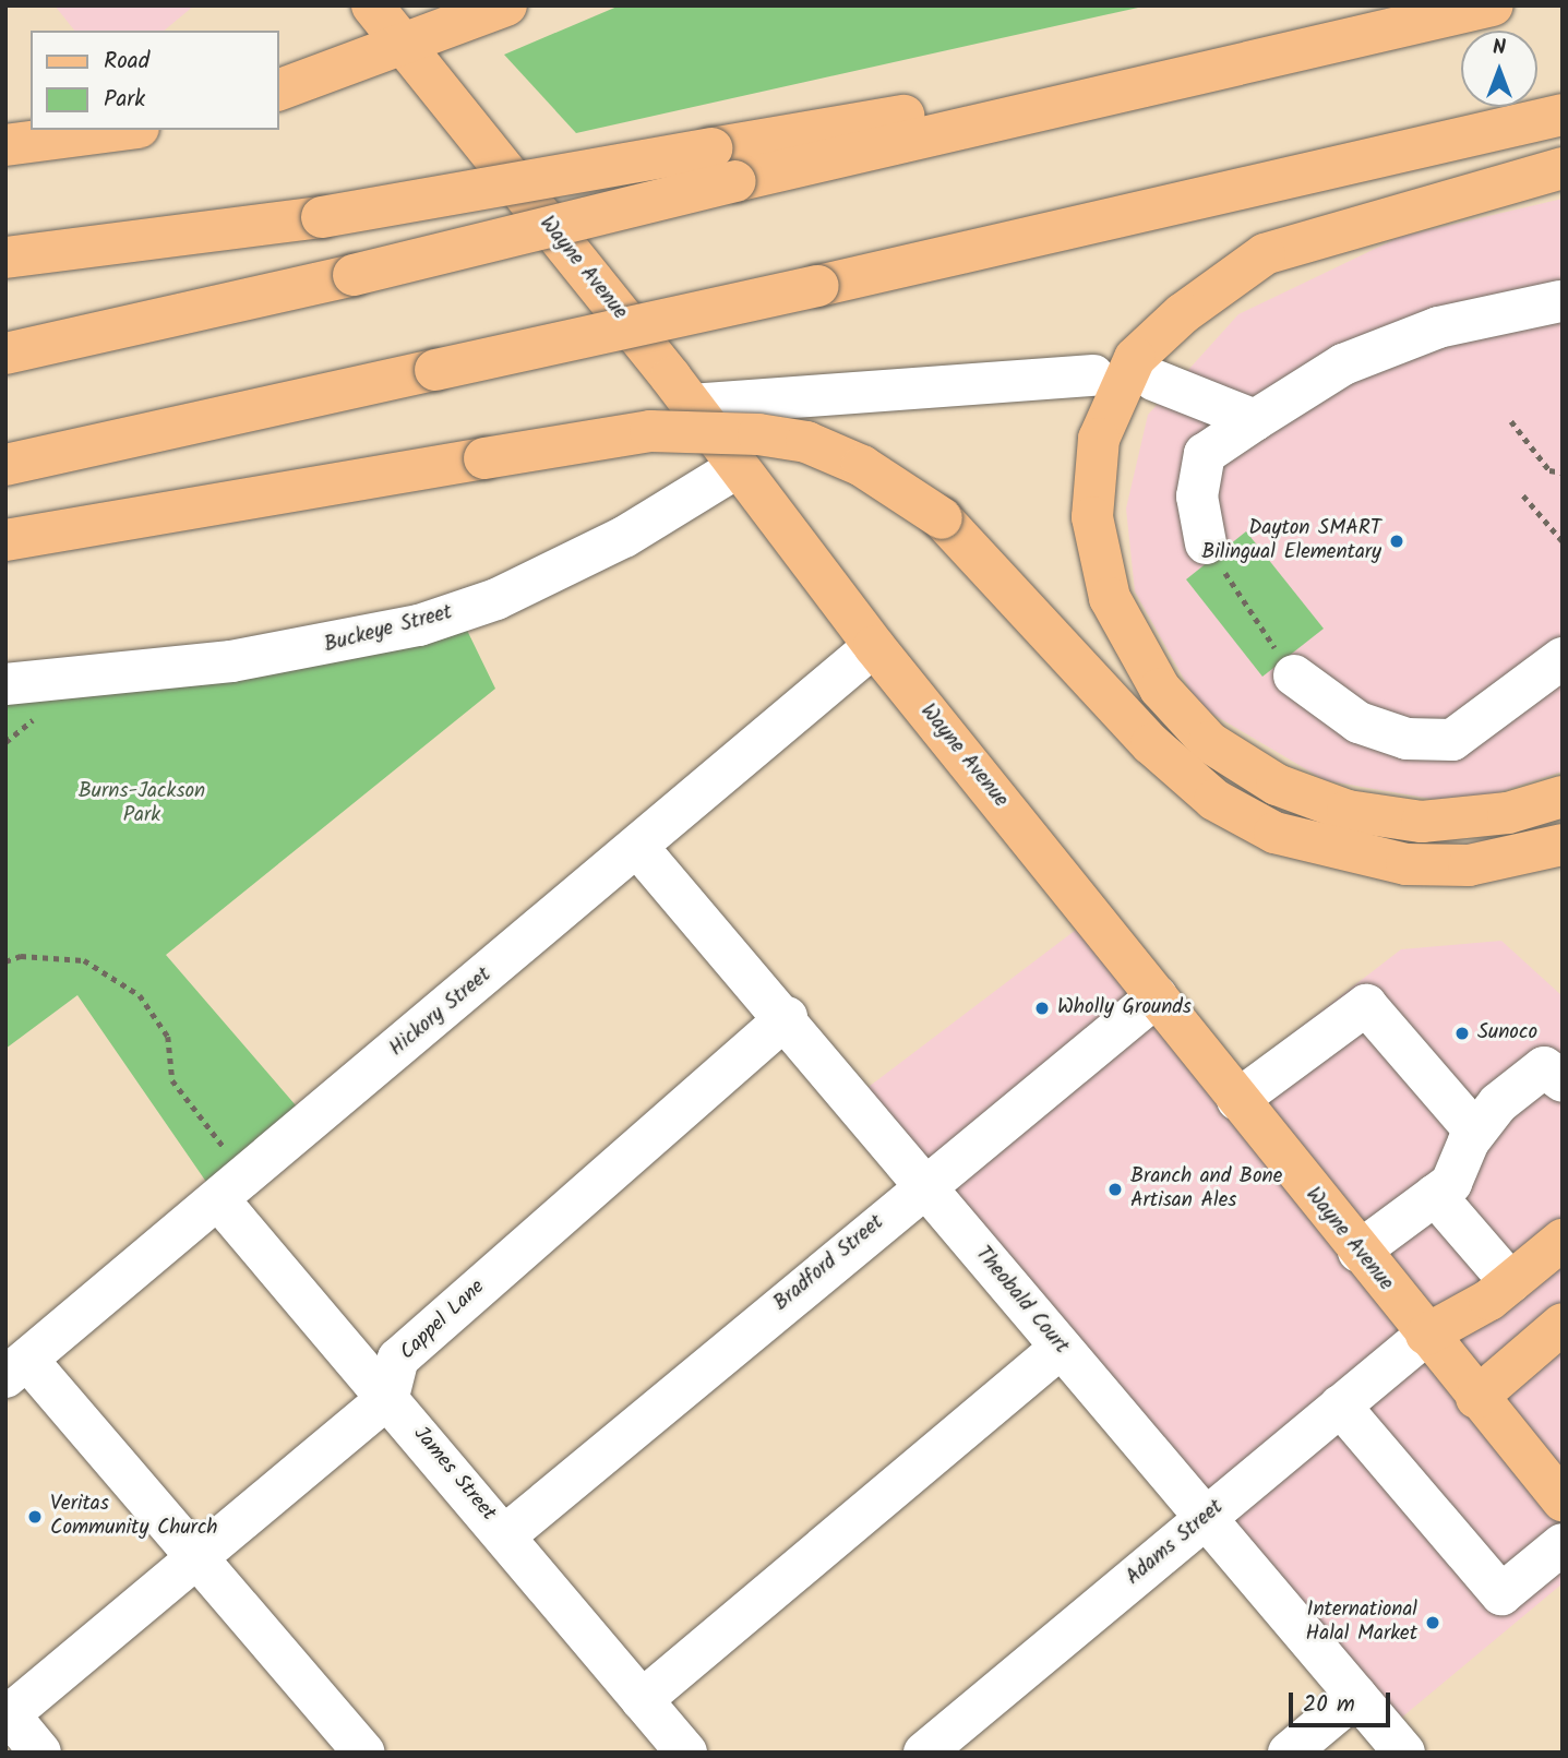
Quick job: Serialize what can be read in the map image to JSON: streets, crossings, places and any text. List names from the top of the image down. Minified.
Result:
{"streets":{"main road":["Wayne Avenue"],"street":["Buckeye Street","Hickory Street","Bradford Street","Theobald Court","Cappel Lane","James Street","Adams Street"]},"crossings":[["Wayne Avenue","Buckeye Street"],["Wayne Avenue","Hickory Street"],["Wayne Avenue","Bradford Street"],["Wayne Avenue","Adams Street"],["Hickory Street","Theobald Court"],["Hickory Street","James Street"],["Bradford Street","Theobald Court"],["Bradford Street","James Street"],["Theobald Court","Cappel Lane"],["Theobald Court","Adams Street"],["Cappel Lane","James Street"]],"parks":["Burns-Jackson Park"],"places":["Dayton SMART Bilingual Elementary","Wholly Grounds","Sunoco","Branch and Bone Artisan Ales","Veritas Community Church","International Halal Market"],"legend":["Road","Park"],"scale_bar":"20 m","north":"top"}
